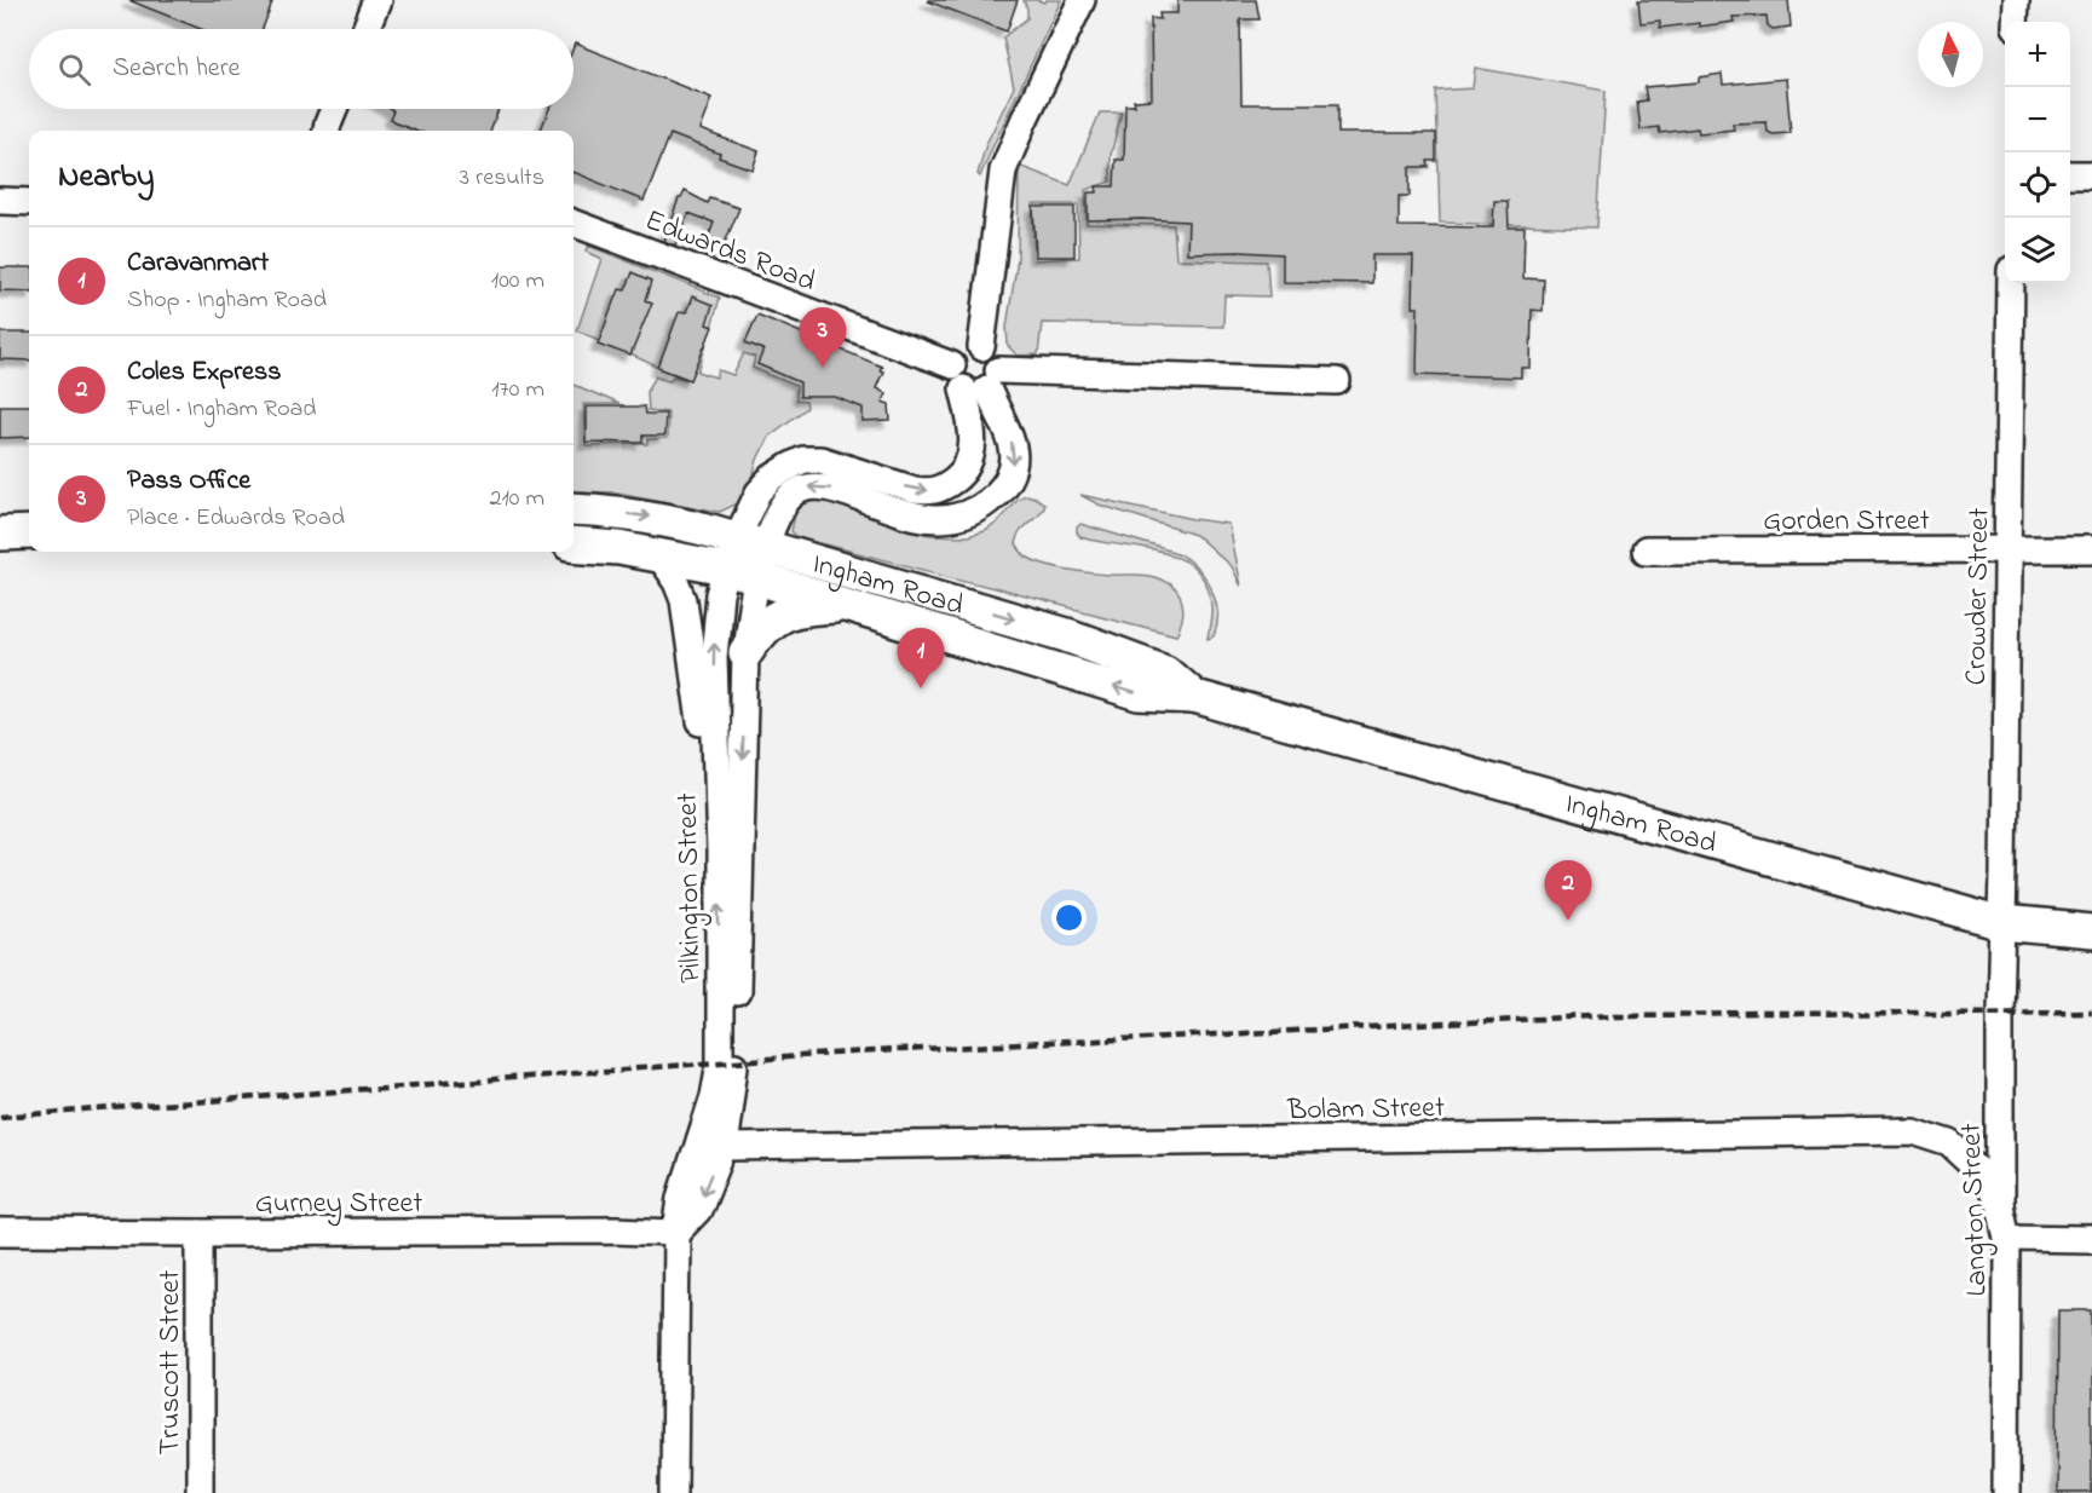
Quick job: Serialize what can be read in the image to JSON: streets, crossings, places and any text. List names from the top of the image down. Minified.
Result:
{"streets":{"main road":["Ingham Road"],"street":["Edwards Road","Gorden Street","Crowder Street","Pilkington Street","Bolam Street","Gurney Street","Langton Street","Truscott Street"]},"crossings":[["Gorden Street","Crowder Street"],["Ingham Road","Crowder Street"],["Ingham Road","Pilkington Street"],["Ingham Road","Langton Street"],["Crowder Street","Langton Street"],["Pilkington Street","Bolam Street"],["Pilkington Street","Gurney Street"],["Bolam Street","Langton Street"],["Gurney Street","Truscott Street"]],"north":"top","page":{"map_buttons":["+","−"],"search":"Search here","heading":["Nearby","3 results"],"list":[{"mark":"1","name":"Caravanmart","note":"Shop · Ingham Road","value":"100 m"},{"mark":"2","name":"Coles Express","note":"Fuel · Ingham Road","value":"170 m"},{"mark":"3","name":"Pass Office","note":"Place · Edwards Road","value":"210 m"}],"pins":["3","1","2"]}}
